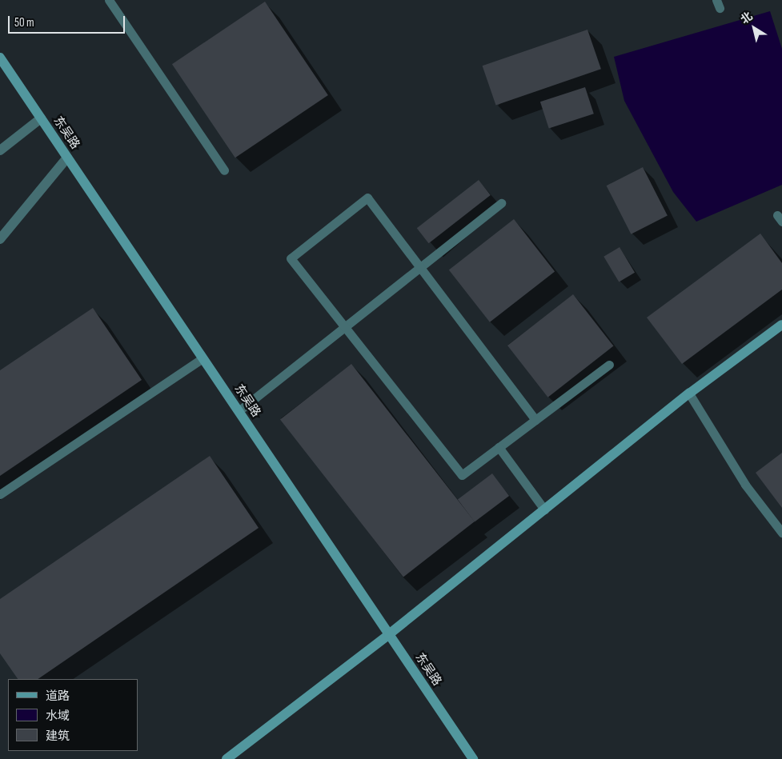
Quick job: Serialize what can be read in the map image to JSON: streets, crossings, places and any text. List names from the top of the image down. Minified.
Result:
{"streets":{"street":["东吴路"]},"legend":["道路","水域","建筑"],"scale_bar":"50 m","north":"top left"}
